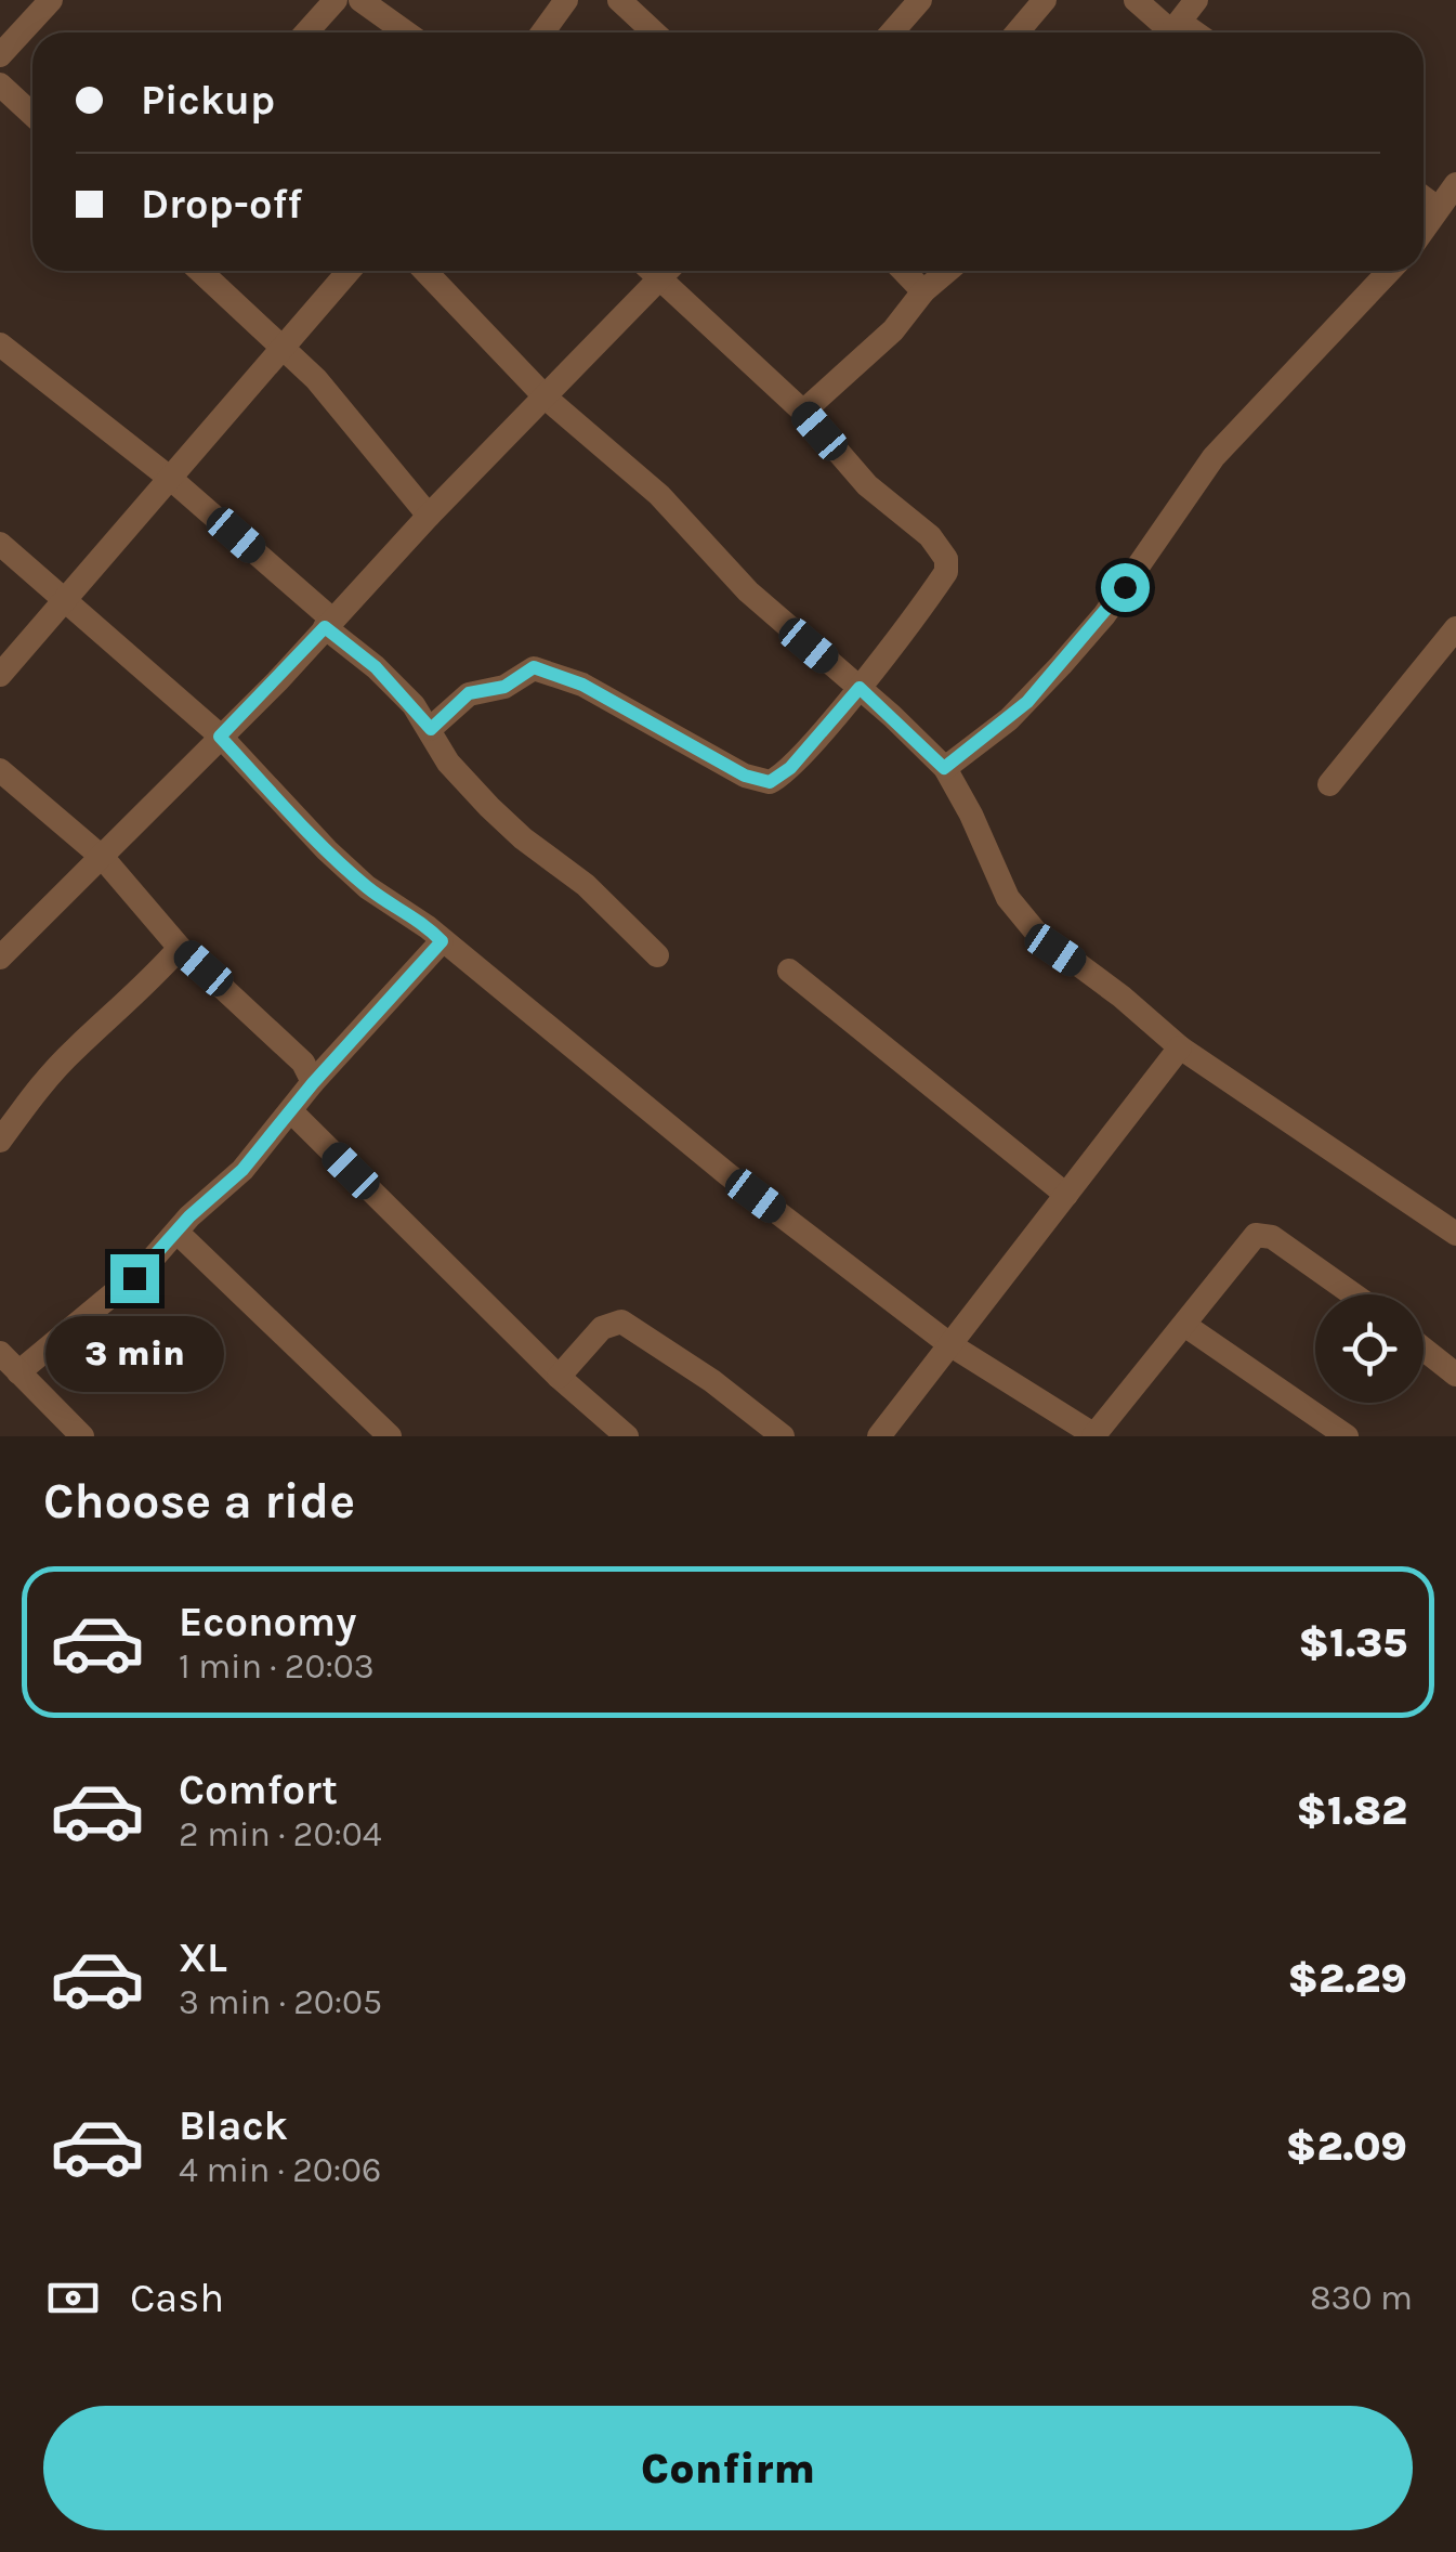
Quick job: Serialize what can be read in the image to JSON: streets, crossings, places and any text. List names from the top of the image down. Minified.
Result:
{"page":{"banner":["Pickup","Drop-off"],"bubble":"3 min","heading":"Choose a ride","list":[{"name":"Economy","note":"1 min · 20:03","value":"$1.35"},{"name":"Comfort","note":"2 min · 20:04","value":"$1.82"},{"name":"XL","note":"3 min · 20:05","value":"$2.29"},{"name":"Black","note":"4 min · 20:06","value":"$2.09"}],"pay":["Cash","830 m"],"buttons":"Confirm"}}
